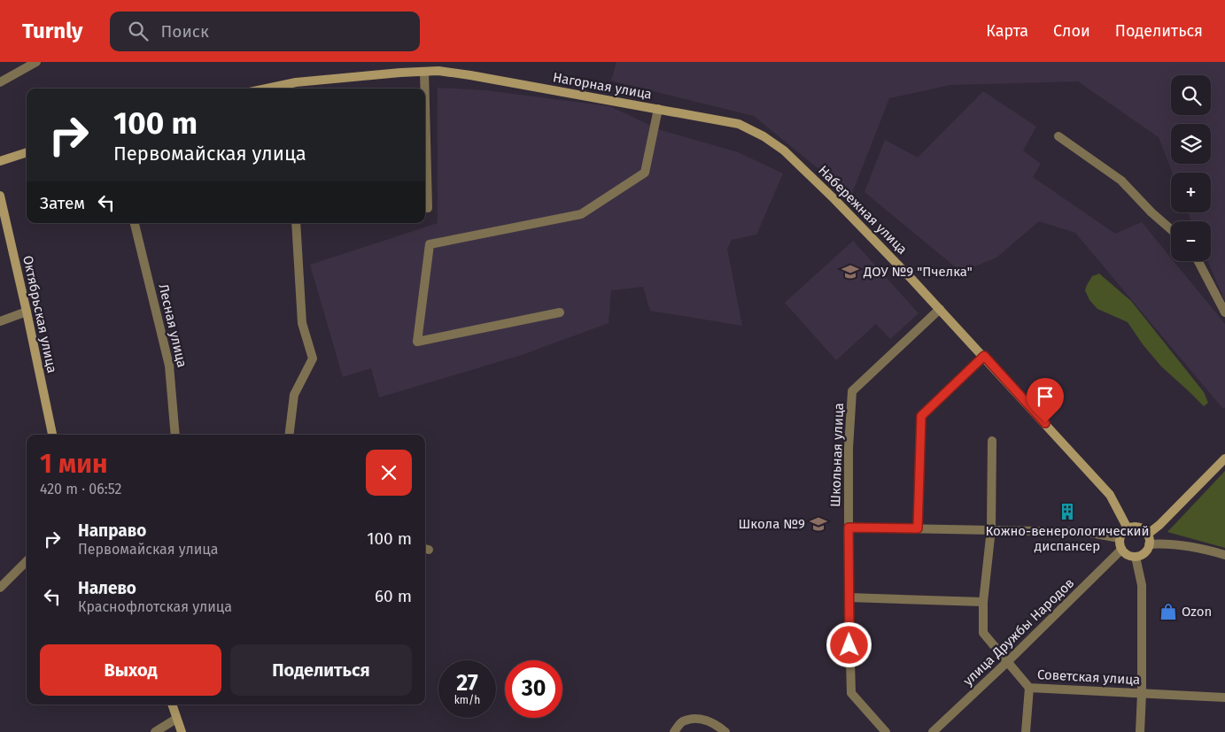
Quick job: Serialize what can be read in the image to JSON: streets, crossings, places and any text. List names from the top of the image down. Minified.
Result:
{"streets":{"main road":["Нагорная улица","Набережная улица","Октябрьская улица"],"street":["Лесная улица","Школьная улица","улица Дружбы Народов","Советская улица"]},"crossings":[["Нагорная улица","Набережная улица"],["Набережная улица","Школьная улица"],["Набережная улица","улица Дружбы Народов"],["улица Дружбы Народов","Советская улица"]],"places":{"school or university":["ДОУ №9 \"Пчелка\"","Школа №9"],"building":["Кожно-венерологический диспансер"],"shop":["Ozon"]},"page":{"header":"Turnly","search":"Поиск","nav":["Карта","Слои","Поделиться"],"map_buttons":["+","−"],"turn":["100 m","Первомайская улица"],"then":"Затем","heading":["1 мин","420 m · 06:52"],"list":[{"name":"Направо","note":"Первомайская улица","value":"100 m"},{"name":"Налево","note":"Краснофлотская улица","value":"60 m"}],"buttons":["Выход","Поделиться"],"speed":"27 km/h","limit":"30"}}
